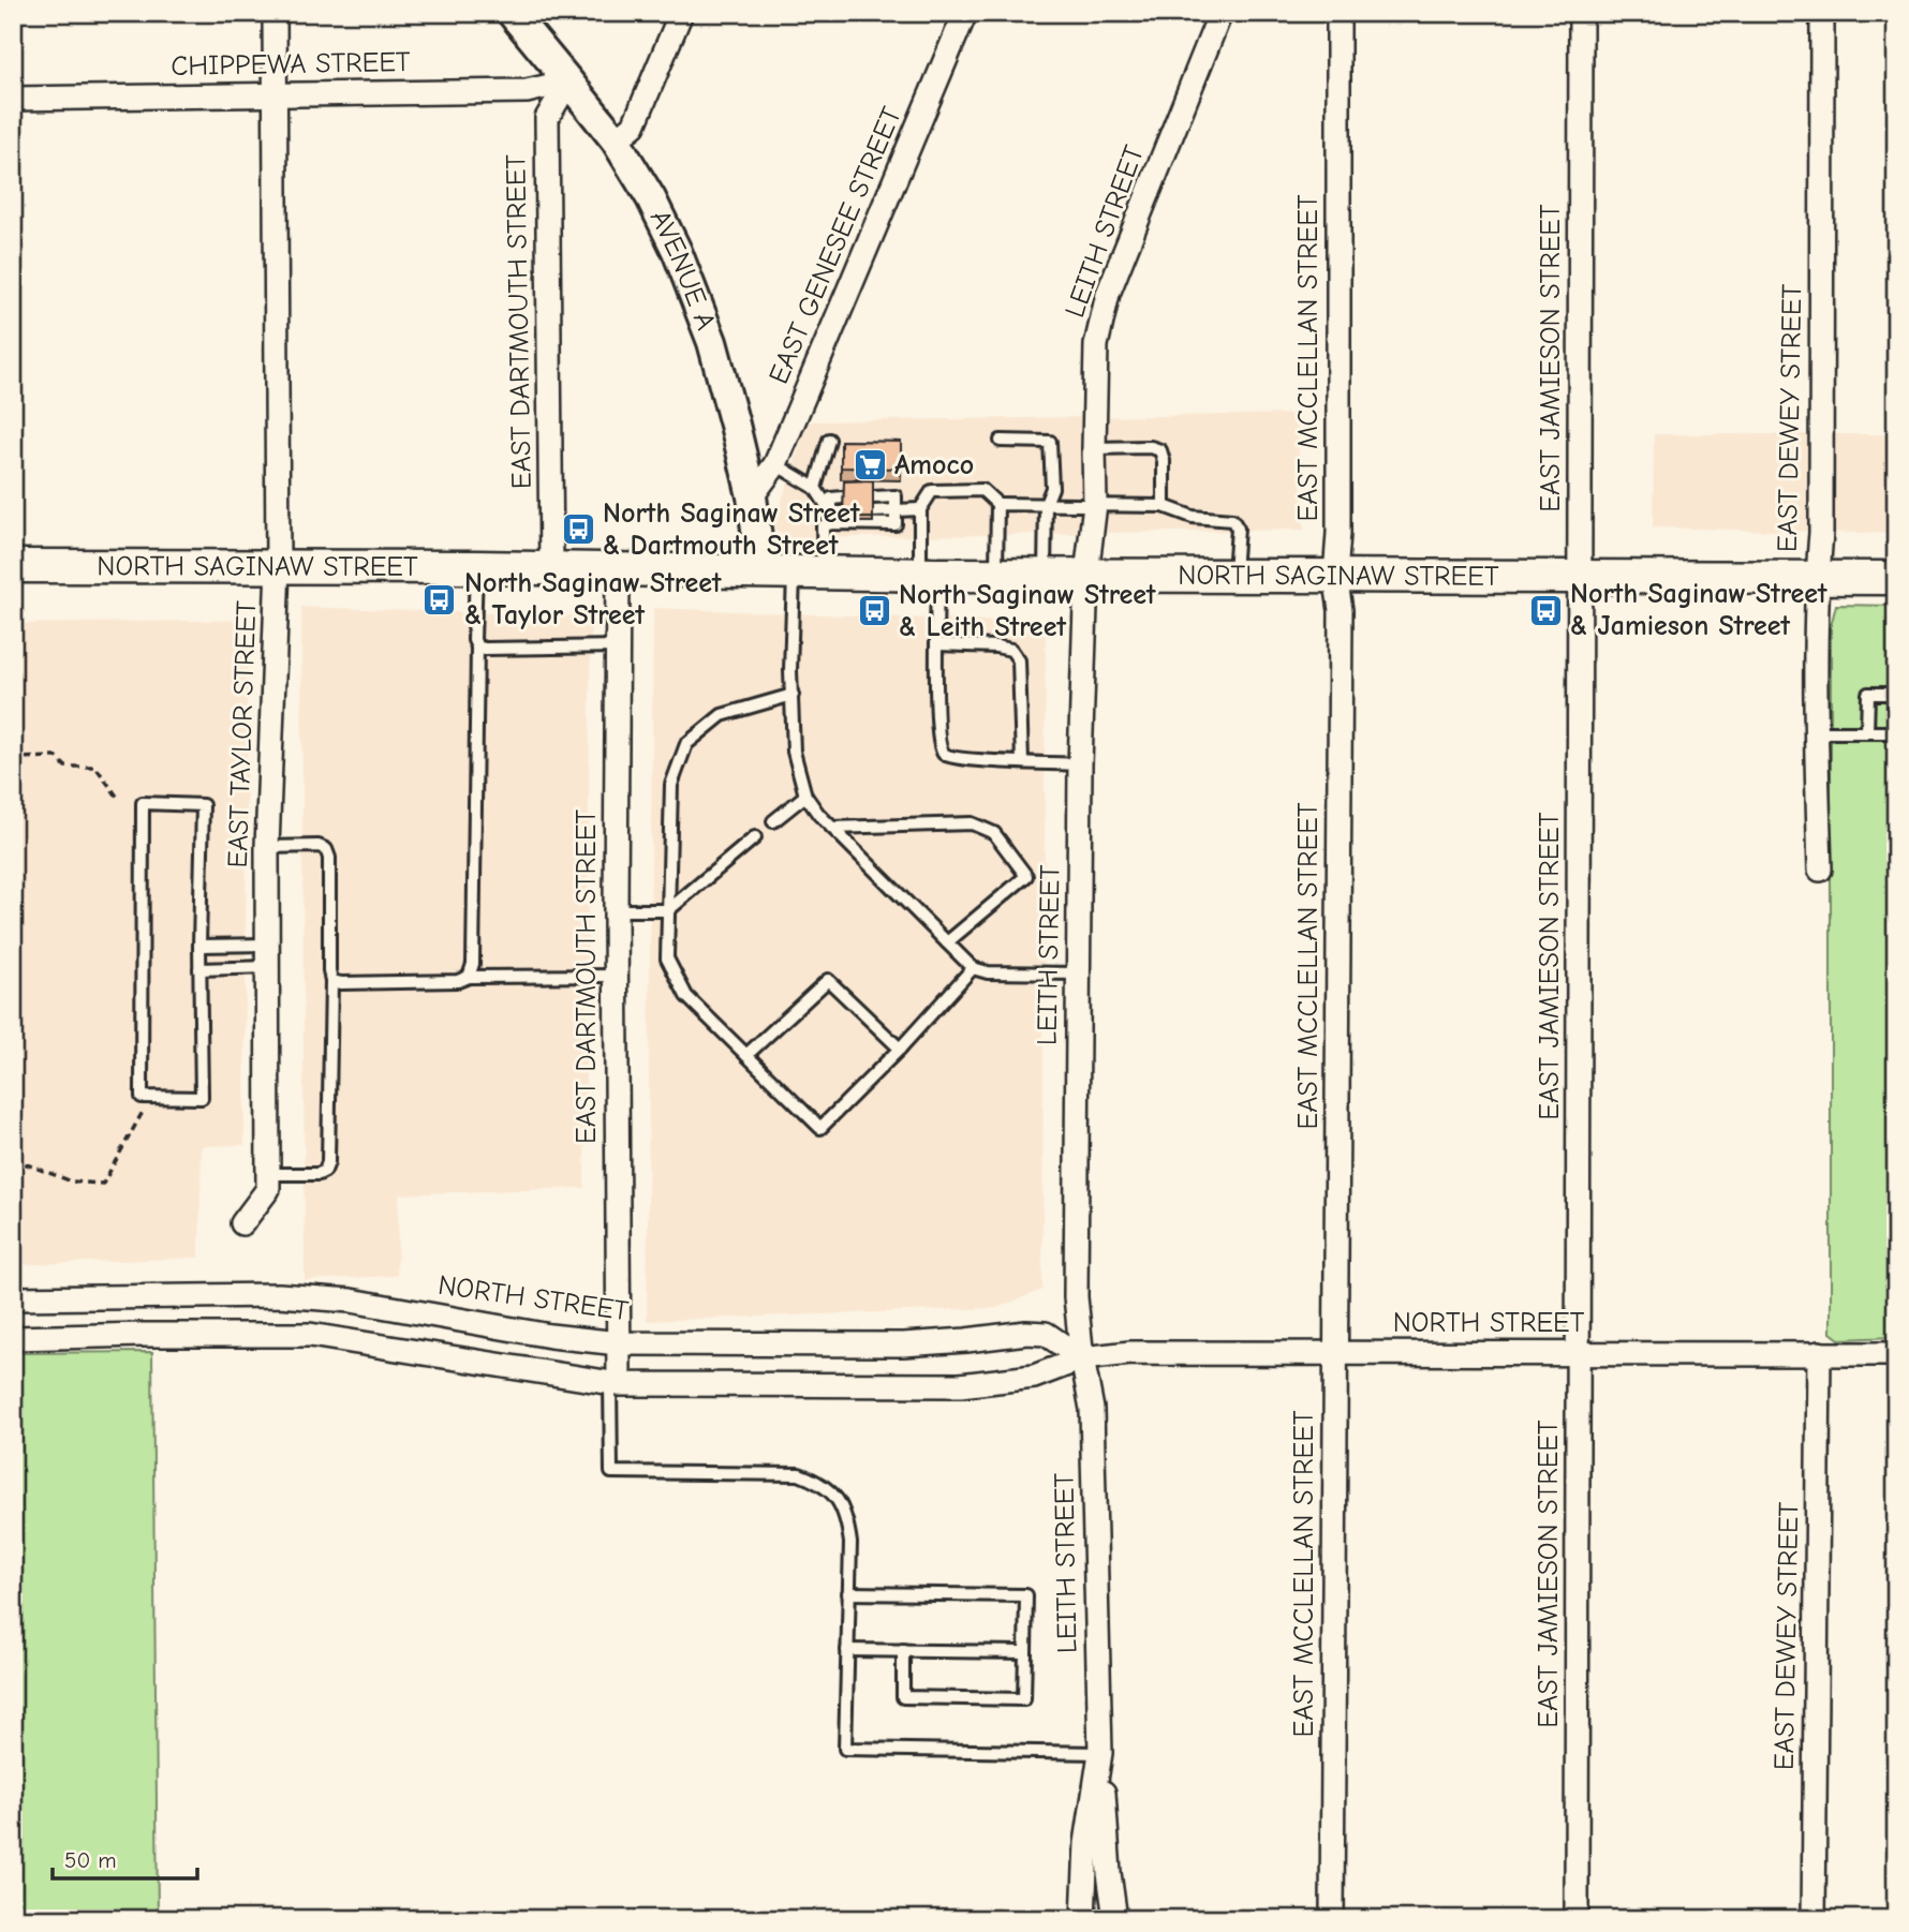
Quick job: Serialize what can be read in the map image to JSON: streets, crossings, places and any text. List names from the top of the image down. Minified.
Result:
{"streets":{"main road":["NORTH SAGINAW STREET"],"street":["CHIPPEWA STREET","LEITH STREET","EAST GENESEE STREET","AVENUE A","EAST DARTMOUTH STREET","EAST MCCLELLAN STREET","EAST JAMIESON STREET","EAST DEWEY STREET","EAST TAYLOR STREET","NORTH STREET"]},"crossings":[["CHIPPEWA STREET","AVENUE A"],["CHIPPEWA STREET","EAST DARTMOUTH STREET"],["CHIPPEWA STREET","EAST TAYLOR STREET"],["LEITH STREET","NORTH SAGINAW STREET"],["LEITH STREET","NORTH STREET"],["EAST GENESEE STREET","AVENUE A"],["AVENUE A","EAST DARTMOUTH STREET"],["AVENUE A","NORTH SAGINAW STREET"],["EAST DARTMOUTH STREET","NORTH SAGINAW STREET"],["EAST DARTMOUTH STREET","NORTH STREET"],["EAST MCCLELLAN STREET","NORTH SAGINAW STREET"],["EAST MCCLELLAN STREET","NORTH STREET"],["EAST JAMIESON STREET","NORTH SAGINAW STREET"],["EAST JAMIESON STREET","NORTH STREET"],["EAST DEWEY STREET","NORTH SAGINAW STREET"],["EAST DEWEY STREET","NORTH STREET"],["NORTH SAGINAW STREET","EAST TAYLOR STREET"]],"places":{"supermarket":["Amoco"],"bus stop":["North Saginaw Street & Dartmouth Street","North Saginaw Street & Taylor Street","North Saginaw Street & Jamieson Street","North Saginaw Street & Leith Street"]},"scale_bar":"50 m"}
